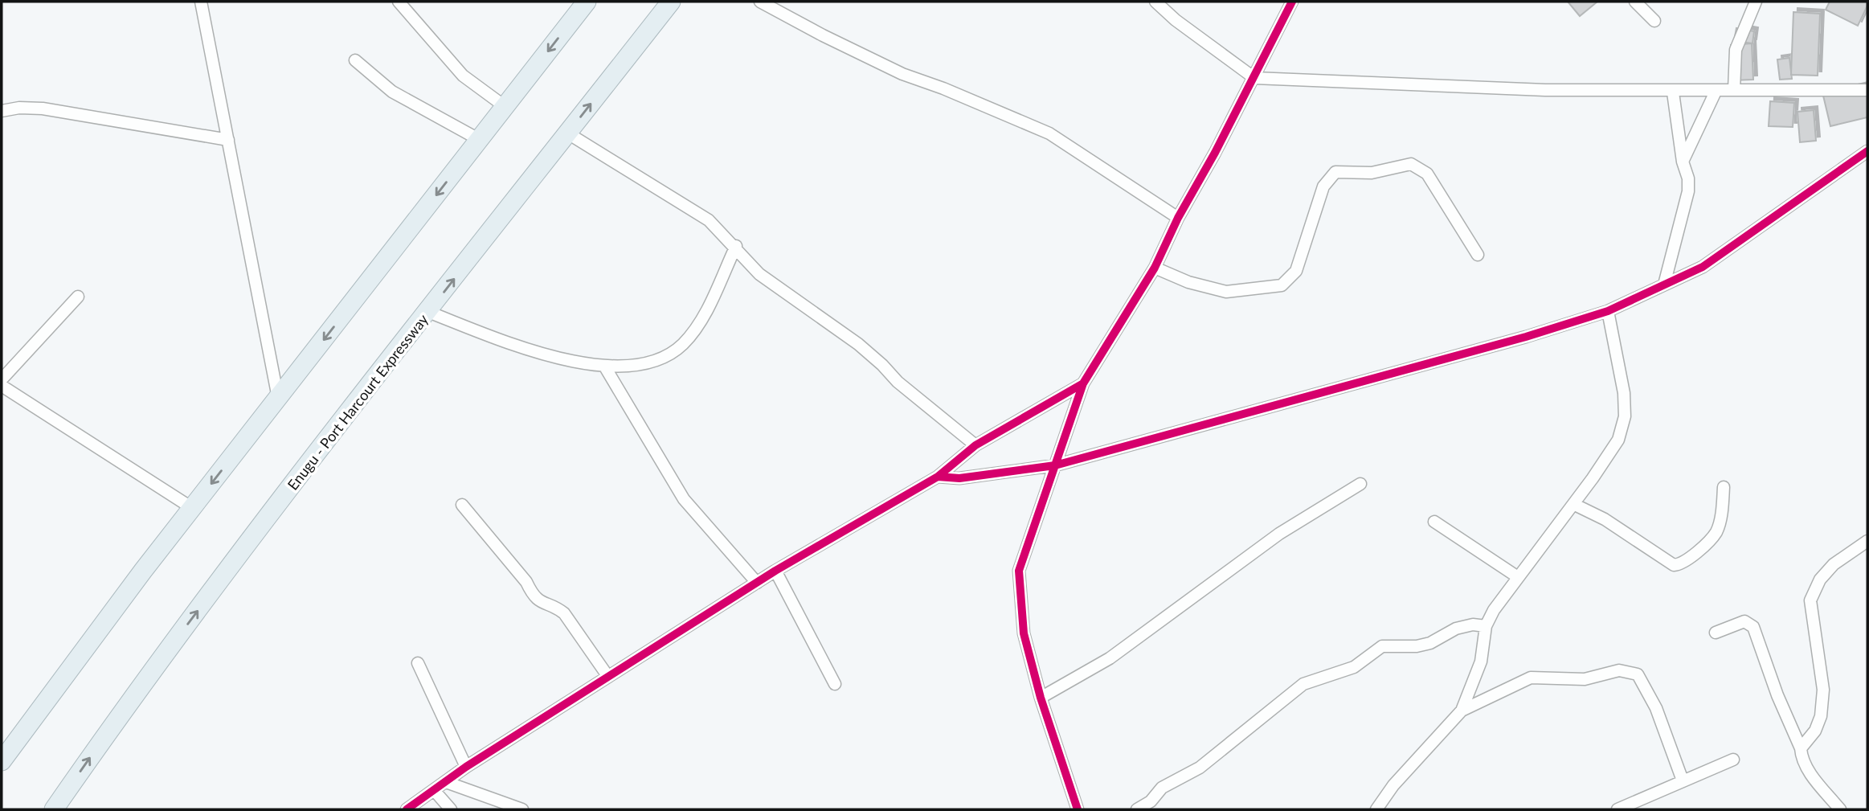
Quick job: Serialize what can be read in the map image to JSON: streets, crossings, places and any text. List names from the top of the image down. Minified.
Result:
{"streets":{"highway":["Enugu - Port Harcourt Expressway"]}}
